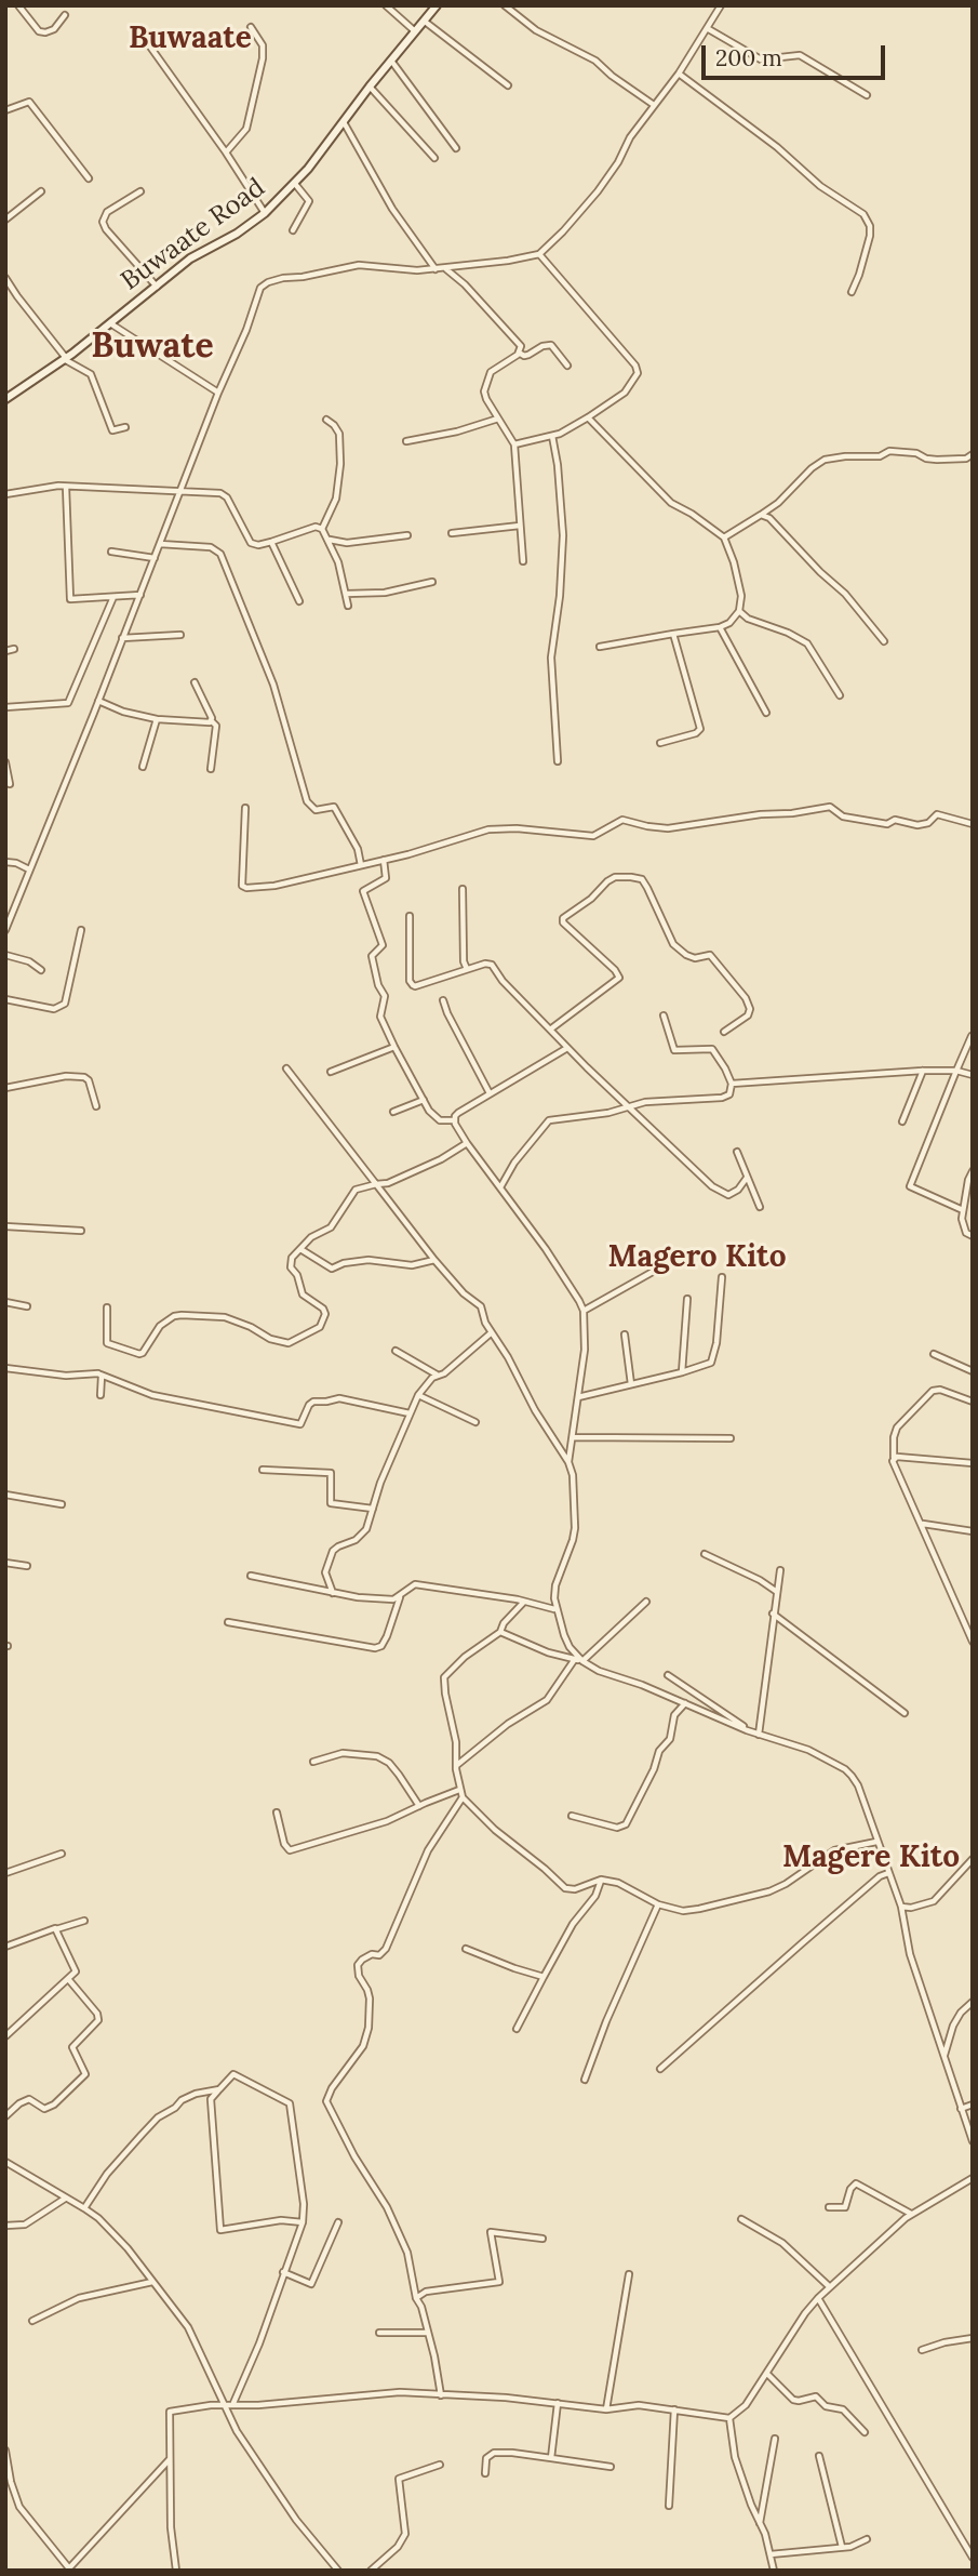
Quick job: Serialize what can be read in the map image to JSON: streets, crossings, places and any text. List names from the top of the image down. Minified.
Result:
{"streets":{"street":["Buwaate Road"]},"districts":["Buwaate","Buwate","Magero Kito","Magere Kito"],"scale_bar":"200 m"}
